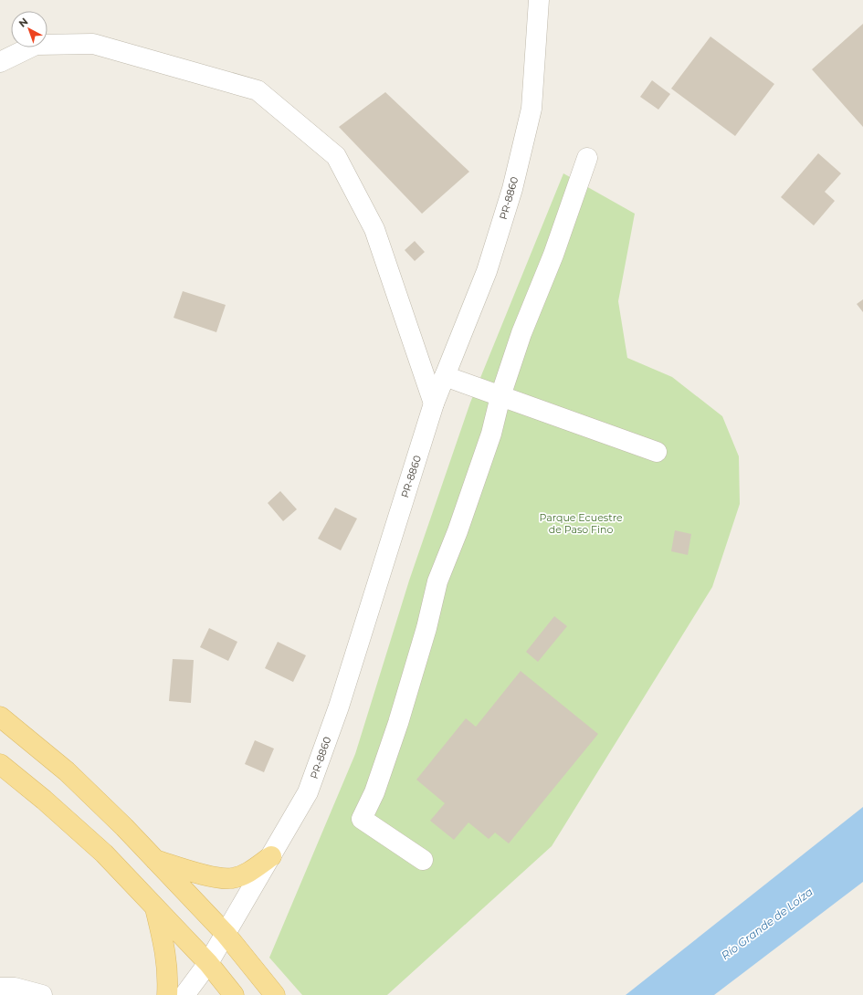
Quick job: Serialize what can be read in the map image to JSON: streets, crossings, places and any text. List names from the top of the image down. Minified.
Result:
{"streets":{"street":["PR-8860"]},"water":["Río Grande de Loíza"],"parks":["Parque Ecuestre de Paso Fino"],"north":"top left"}
